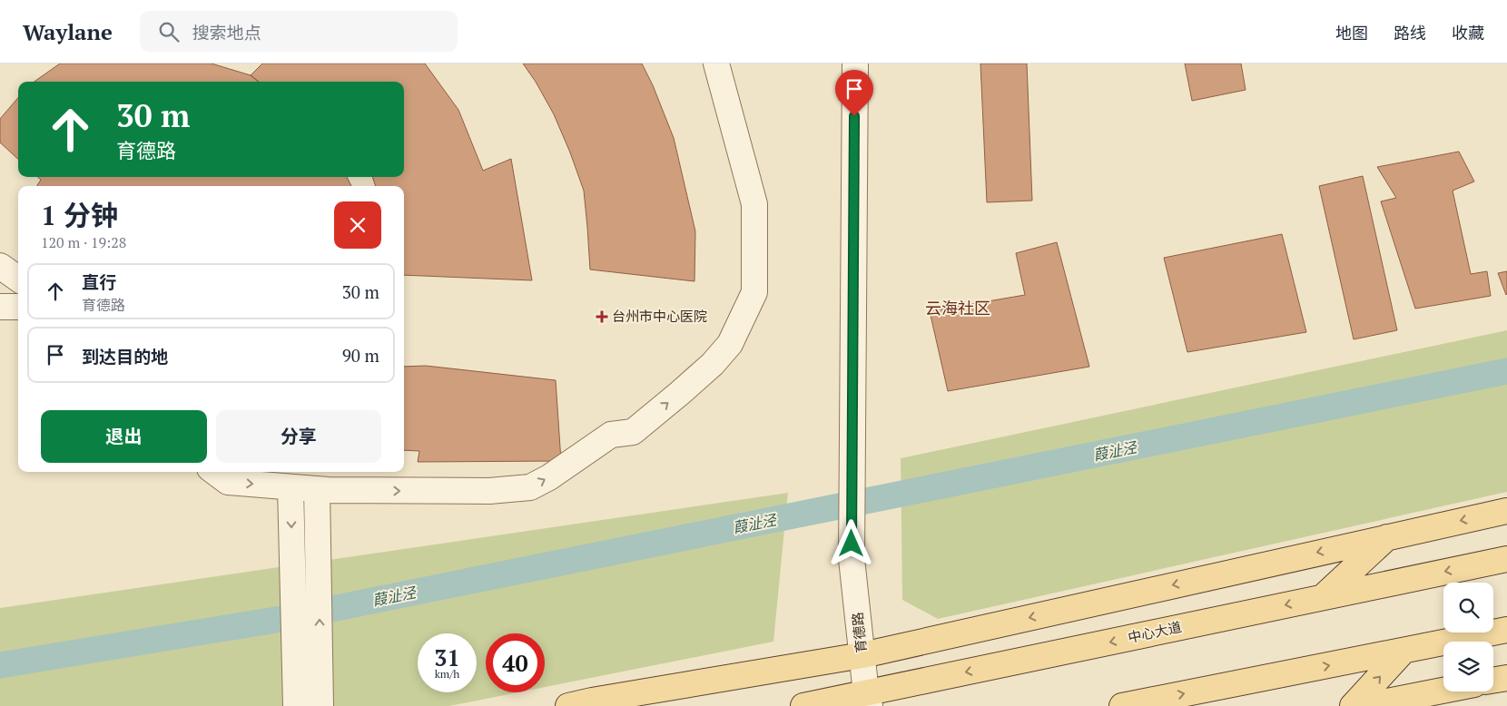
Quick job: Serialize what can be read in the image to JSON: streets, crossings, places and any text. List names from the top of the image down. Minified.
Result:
{"streets":{"main road":["中心大道"],"street":["育德路"]},"crossings":[["育德路","中心大道"]],"districts":["云海社区"],"water":["葭沚泾"],"places":{"health":["台州市中心医院"]},"page":{"header":"Waylane","search":"搜索地点","nav":["地图","路线","收藏"],"turn":["30 m","育德路"],"heading":["1 分钟","120 m · 19:28"],"list":[{"name":"直行","note":"育德路","value":"30 m"},{"name":"到达目的地","value":"90 m"}],"buttons":["退出","分享"],"speed":"31 km/h","limit":"40"}}
